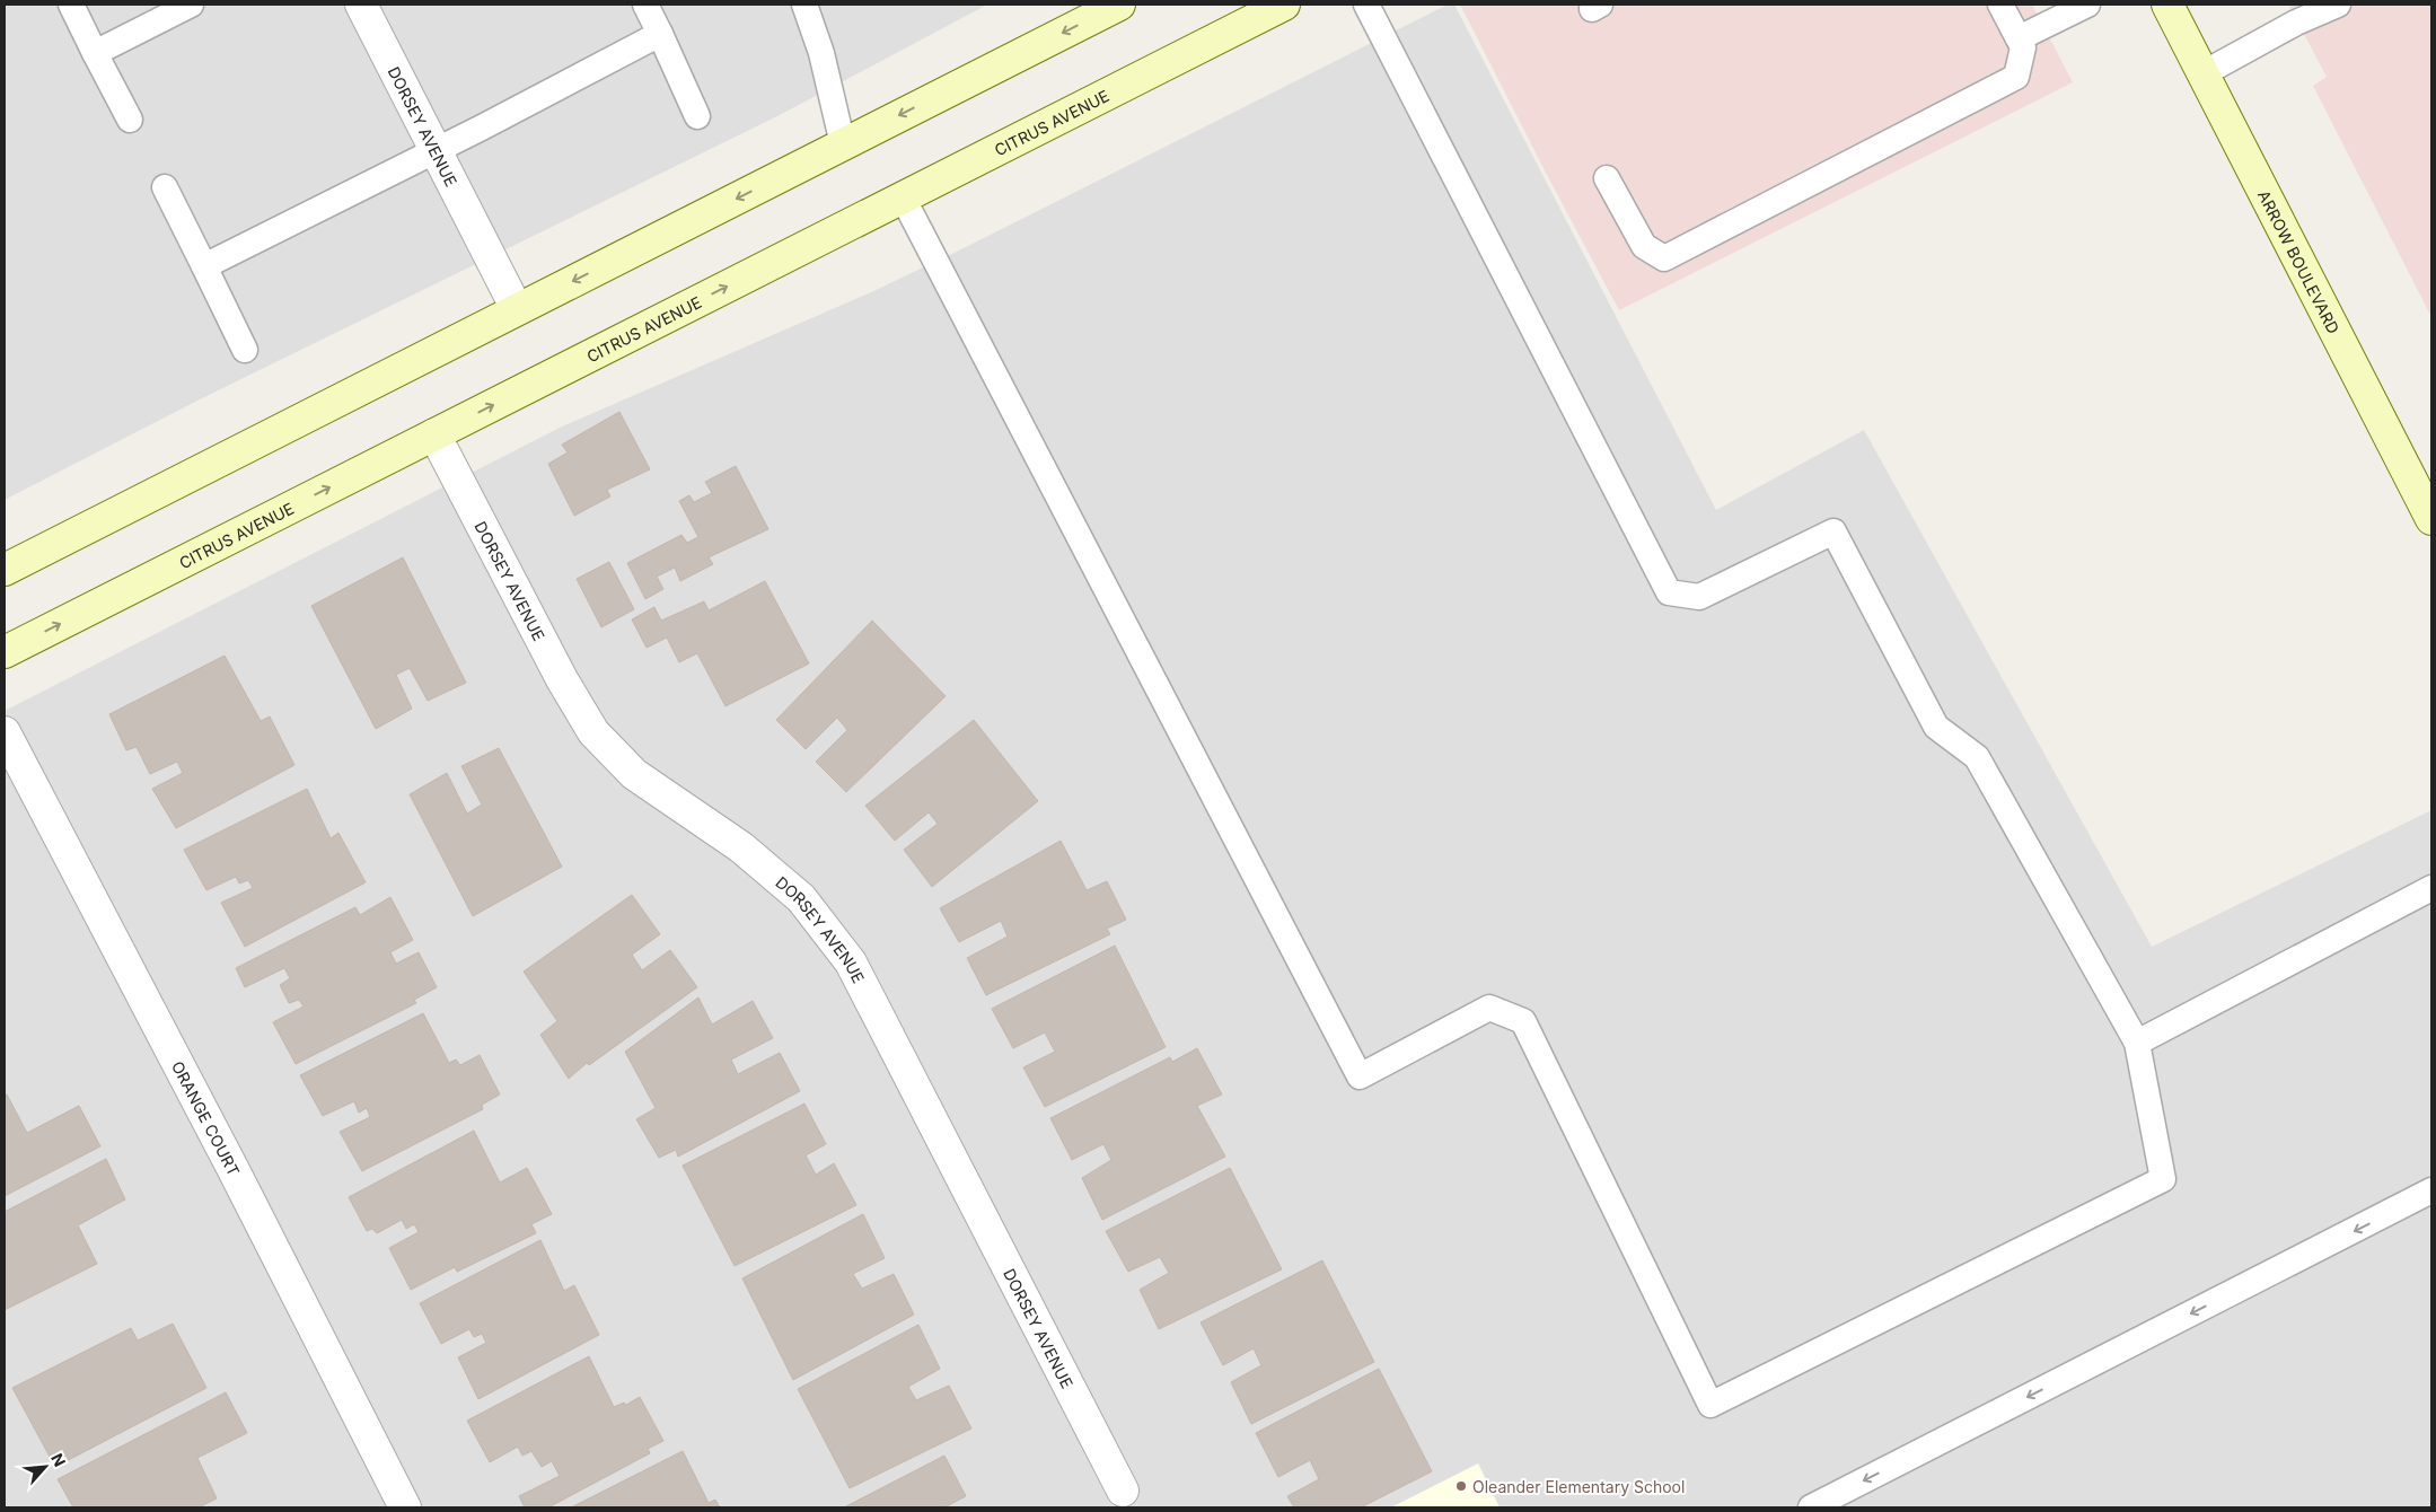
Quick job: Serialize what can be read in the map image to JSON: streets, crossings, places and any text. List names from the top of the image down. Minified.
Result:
{"streets":{"main road":["CITRUS AVENUE","ARROW BOULEVARD"],"street":["DORSEY AVENUE","ORANGE COURT"]},"crossings":[["CITRUS AVENUE","DORSEY AVENUE"]],"places":["Oleander Elementary School"],"north":"top right"}
